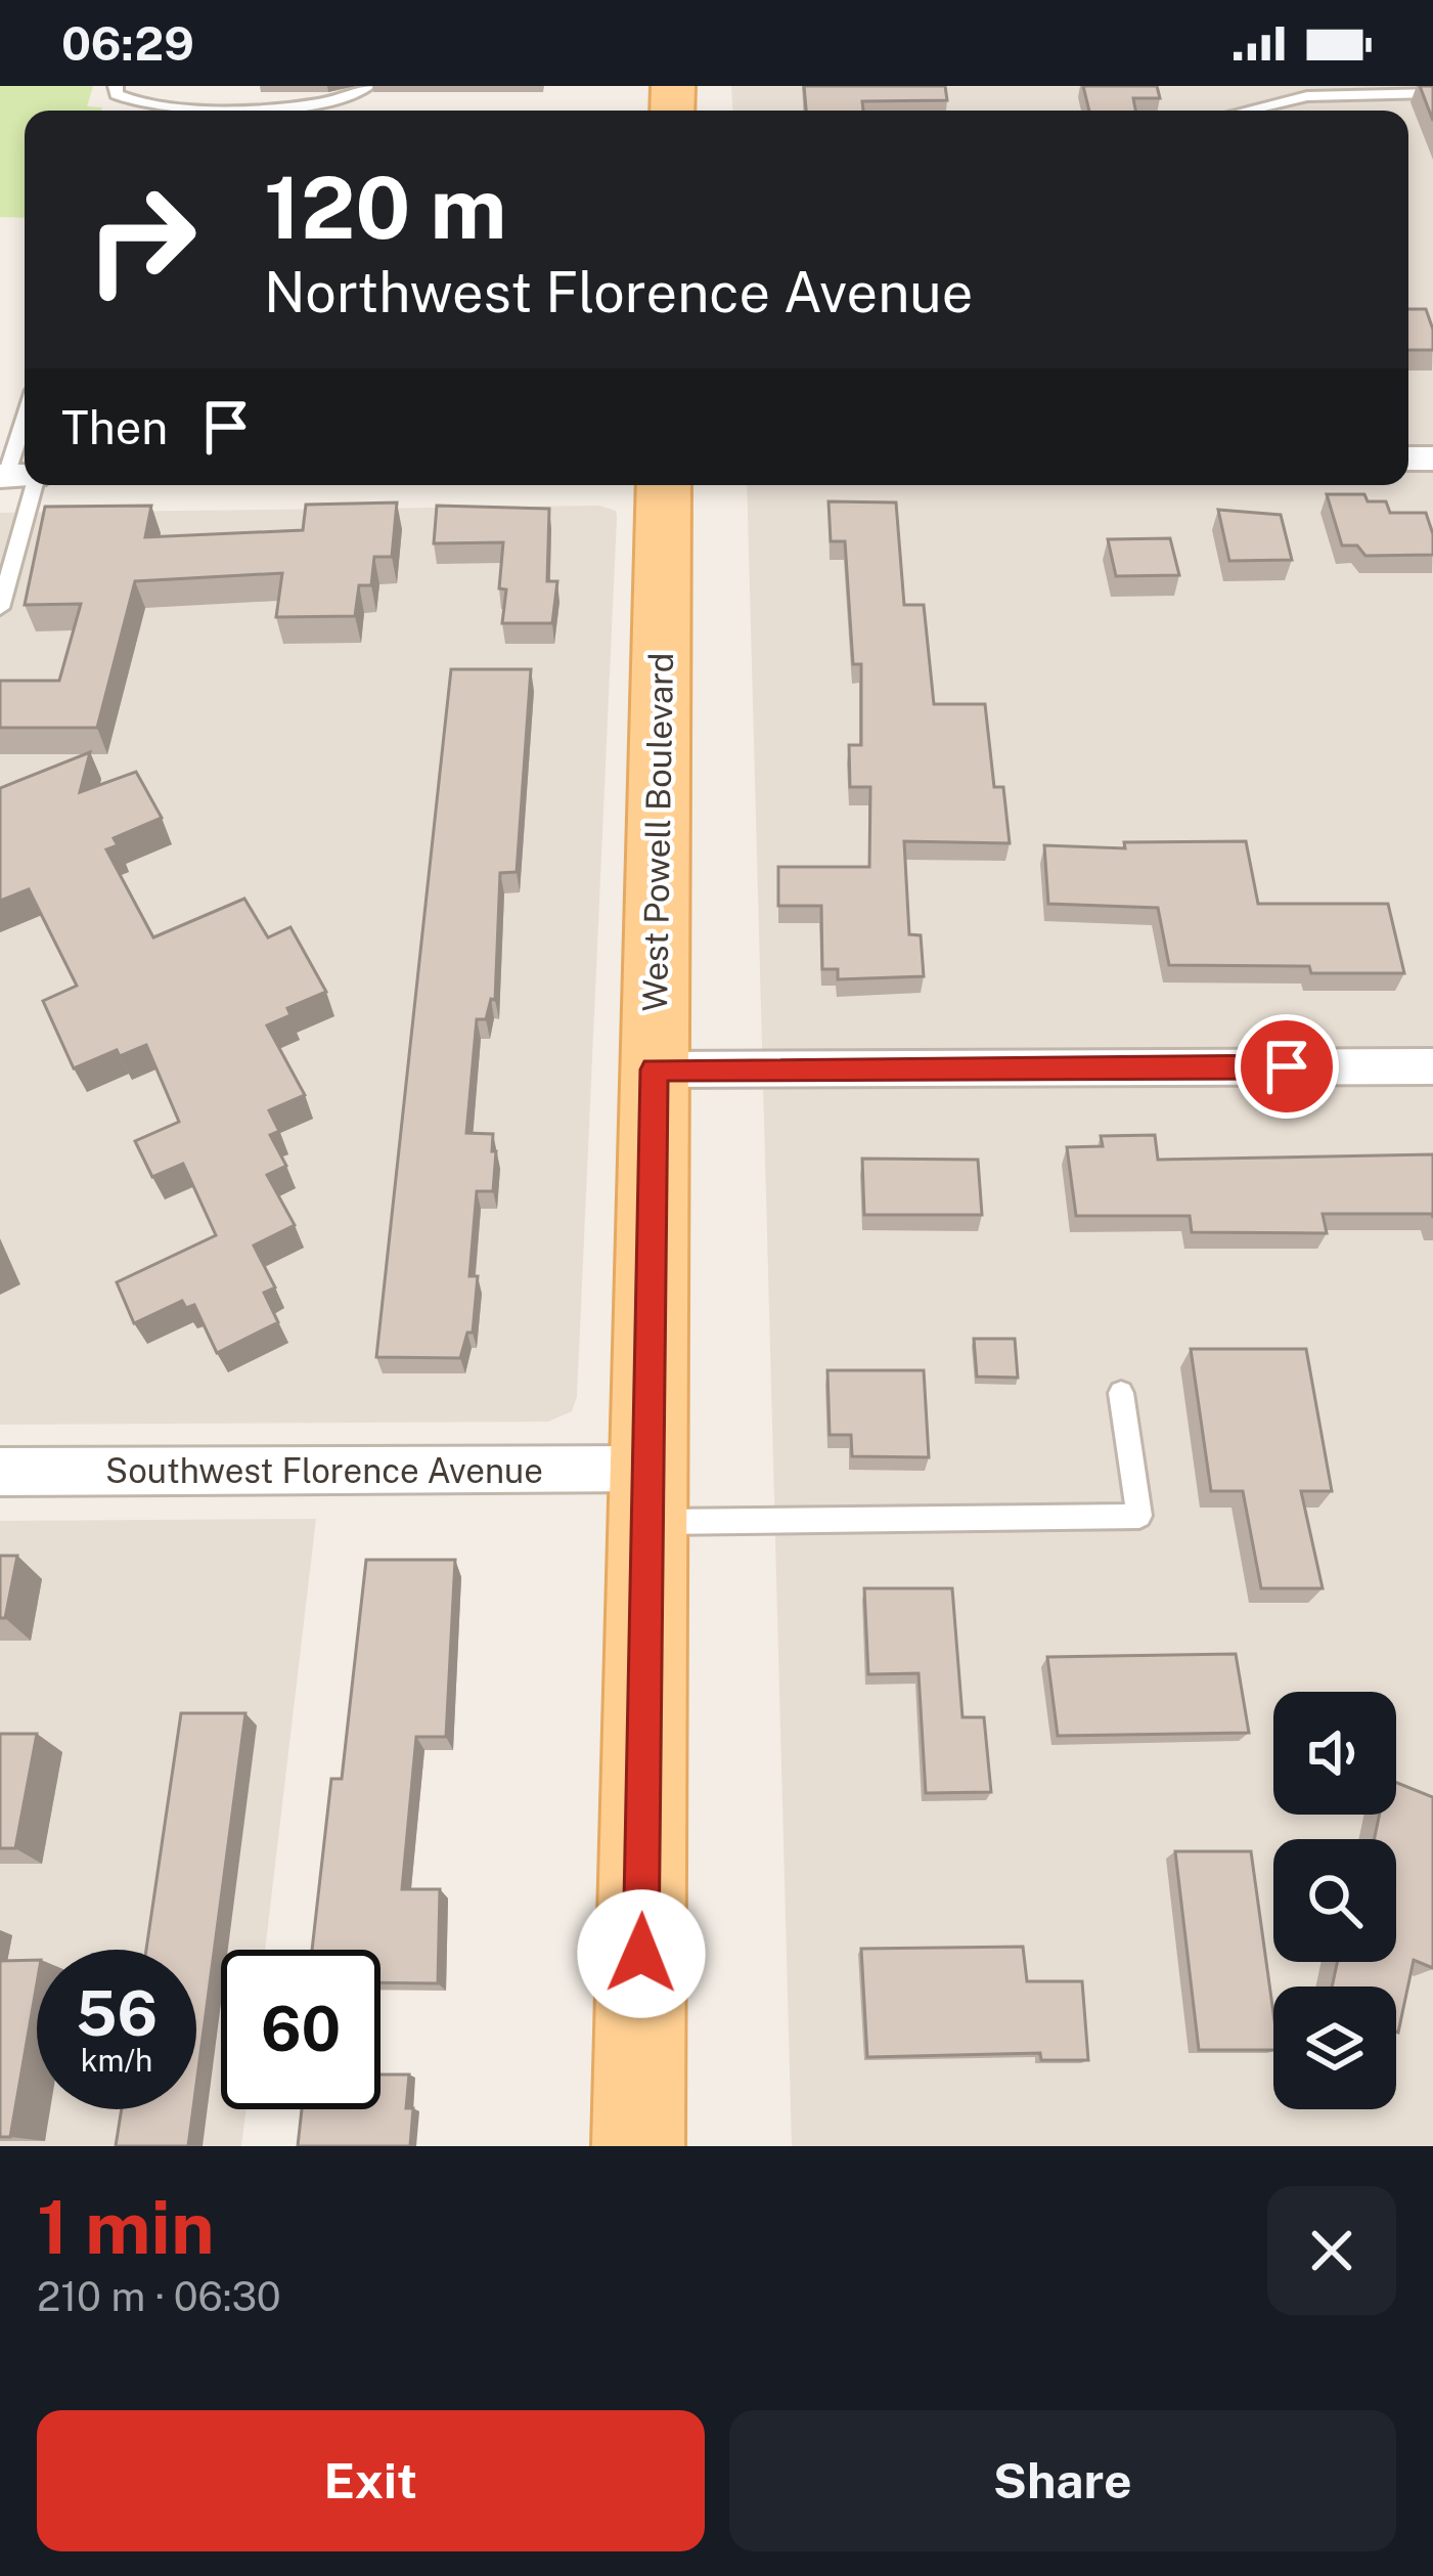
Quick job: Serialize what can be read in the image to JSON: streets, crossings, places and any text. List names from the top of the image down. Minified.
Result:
{"streets":{"main road":["West Powell Boulevard"],"street":["Southwest Florence Avenue"]},"crossings":[["West Powell Boulevard","Southwest Florence Avenue"]],"page":{"status":"06:29","turn":["120 m","Northwest Florence Avenue"],"then":"Then","speed":"56 km/h","limit":"60","heading":["1 min","210 m · 06:30"],"buttons":["Exit","Share"]}}
